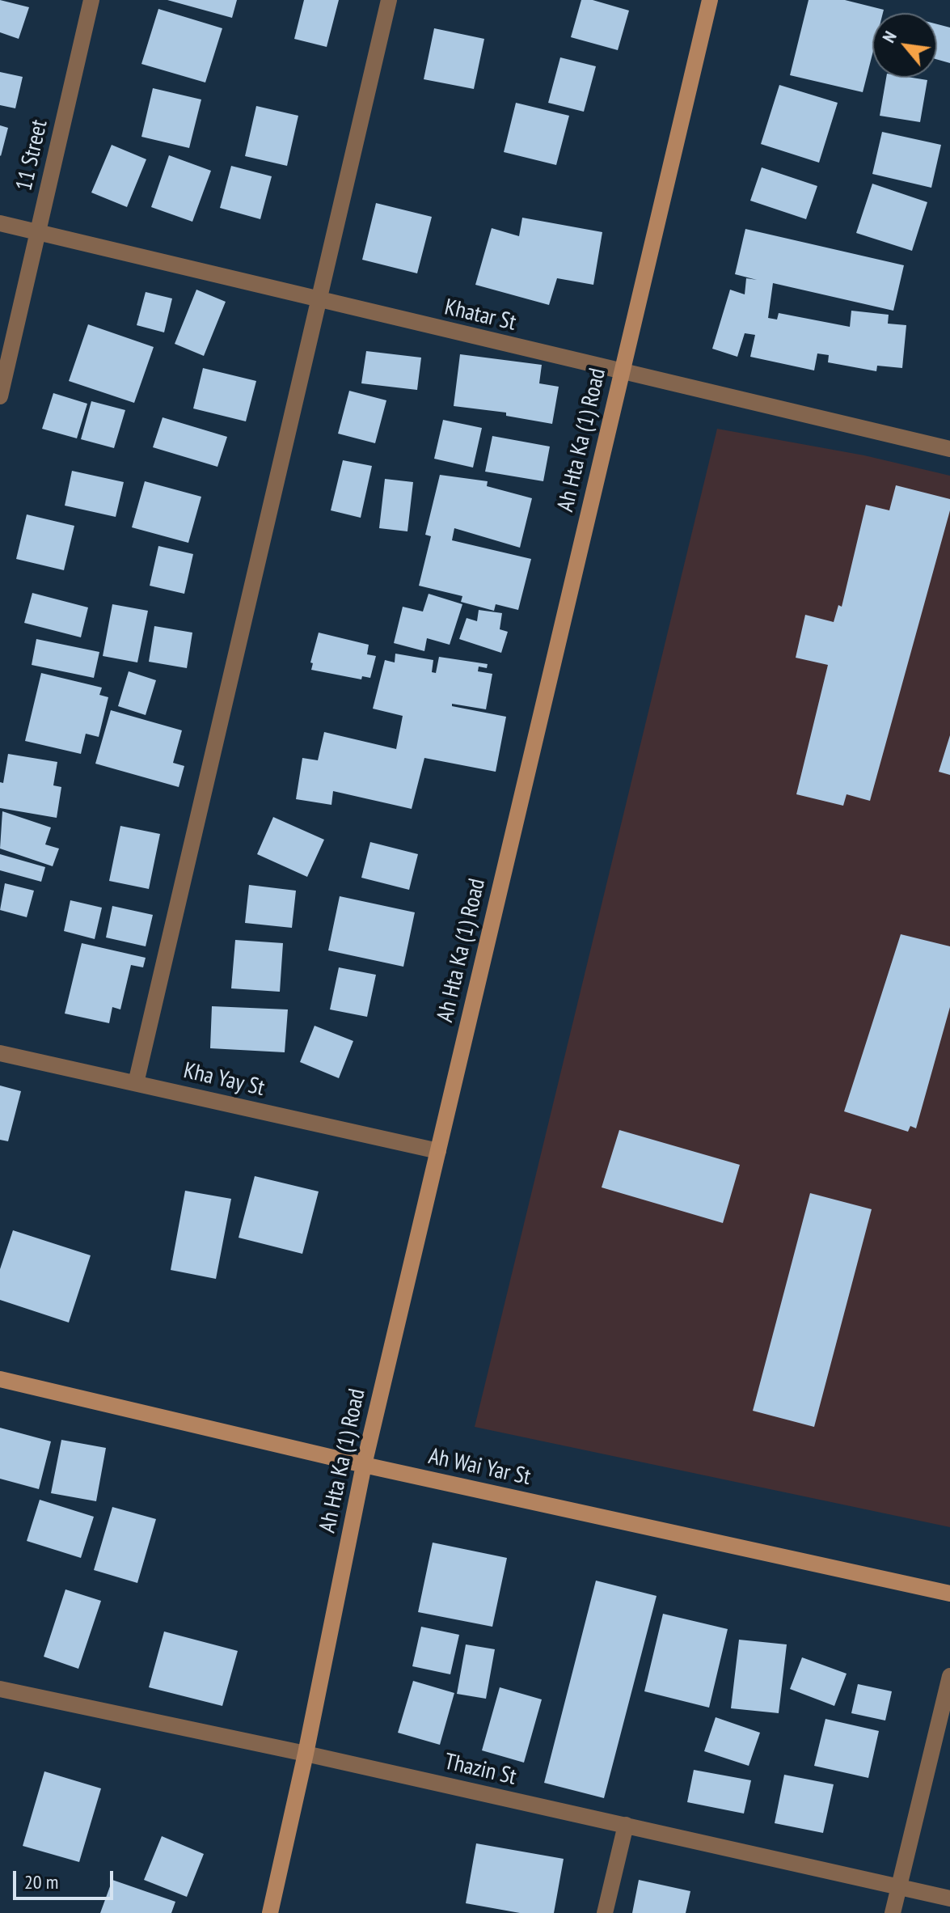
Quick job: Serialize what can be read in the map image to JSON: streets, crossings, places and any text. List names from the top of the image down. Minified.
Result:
{"streets":{"street":["11 Street","Khatar St","Ah Hta Ka (1) Road","Kha Yay St","Ah Wai Yar St","Thazin St"]},"crossings":[["11 Street","Khatar St"],["Khatar St","Ah Hta Ka (1) Road"],["Ah Hta Ka (1) Road","Kha Yay St"],["Ah Hta Ka (1) Road","Ah Wai Yar St"],["Ah Hta Ka (1) Road","Thazin St"]],"scale_bar":"20 m","north":"top left"}
